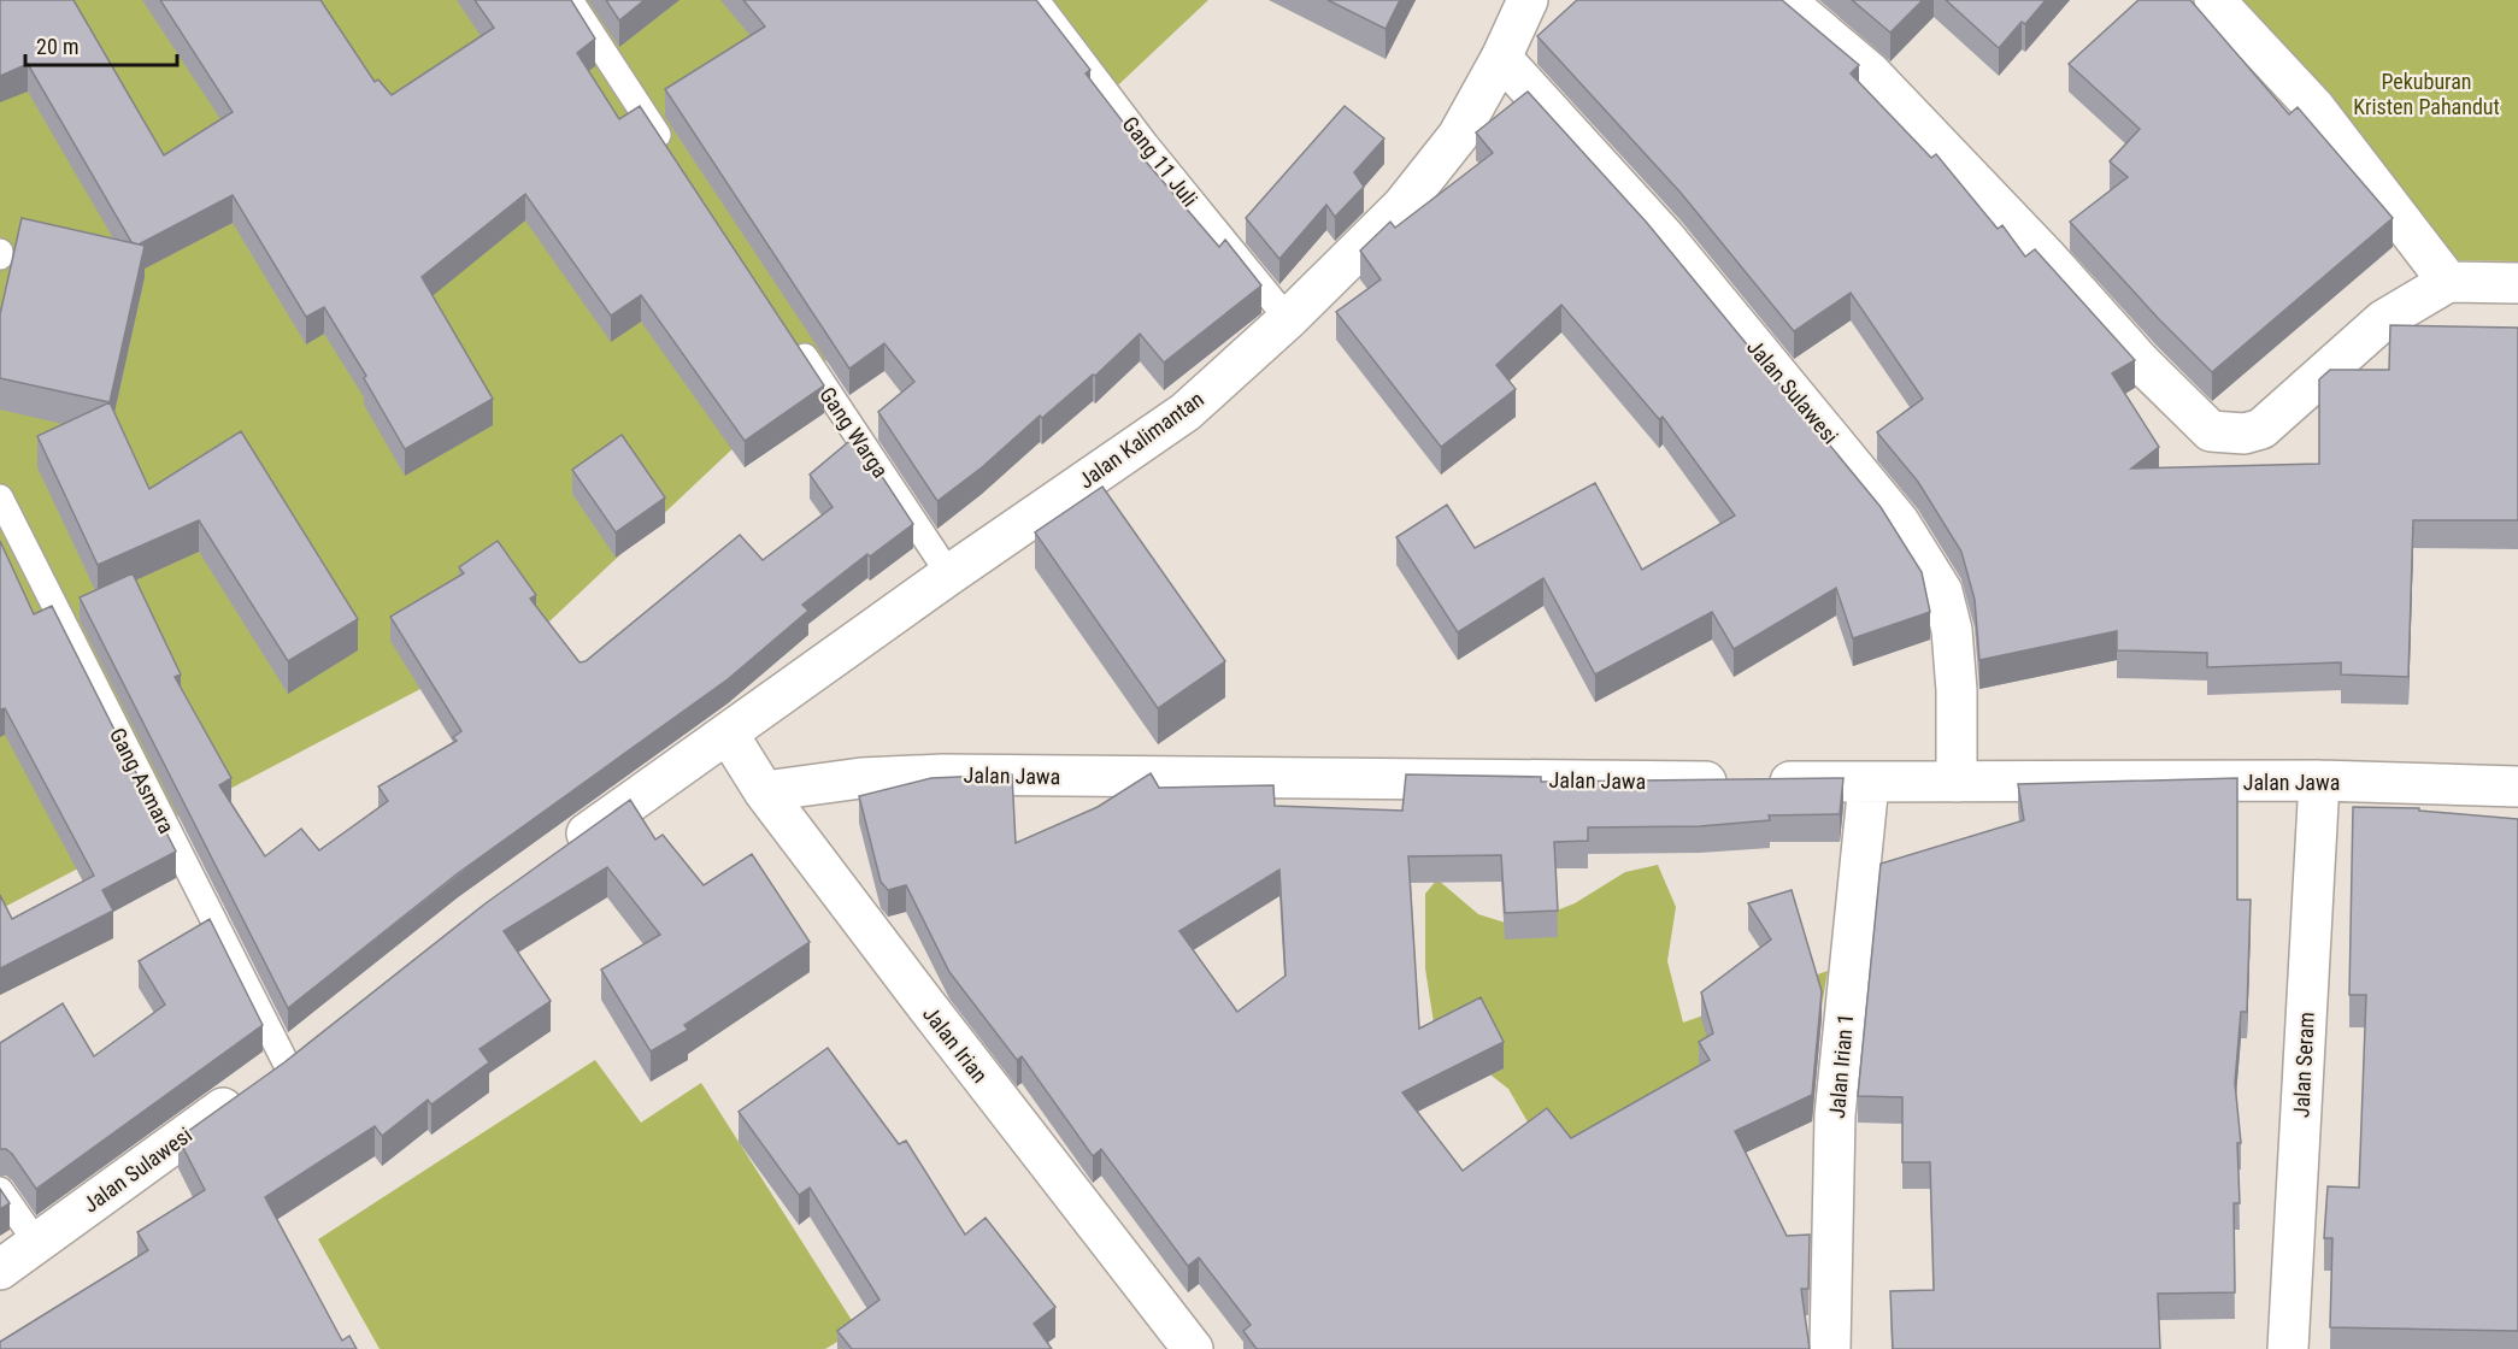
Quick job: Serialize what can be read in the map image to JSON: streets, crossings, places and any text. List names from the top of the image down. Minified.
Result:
{"streets":{"street":["Jalan Sulawesi","Jalan Kalimantan","Jalan Jawa","Jalan Irian","Jalan Seram","Jalan Irian 1"],"lane":["Gang 11 Juli","Gang Warga","Gang Asmara"]},"crossings":[["Gang 11 Juli","Jalan Kalimantan"],["Jalan Sulawesi","Jalan Kalimantan"],["Jalan Sulawesi","Jalan Jawa"],["Jalan Sulawesi","Gang Asmara"],["Gang Warga","Jalan Kalimantan"],["Jalan Kalimantan","Jalan Irian"],["Jalan Jawa","Jalan Irian"],["Jalan Jawa","Jalan Seram"],["Jalan Jawa","Jalan Irian 1"]],"parks":["Pekuburan Kristen Pahandut"],"scale_bar":"20 m"}
